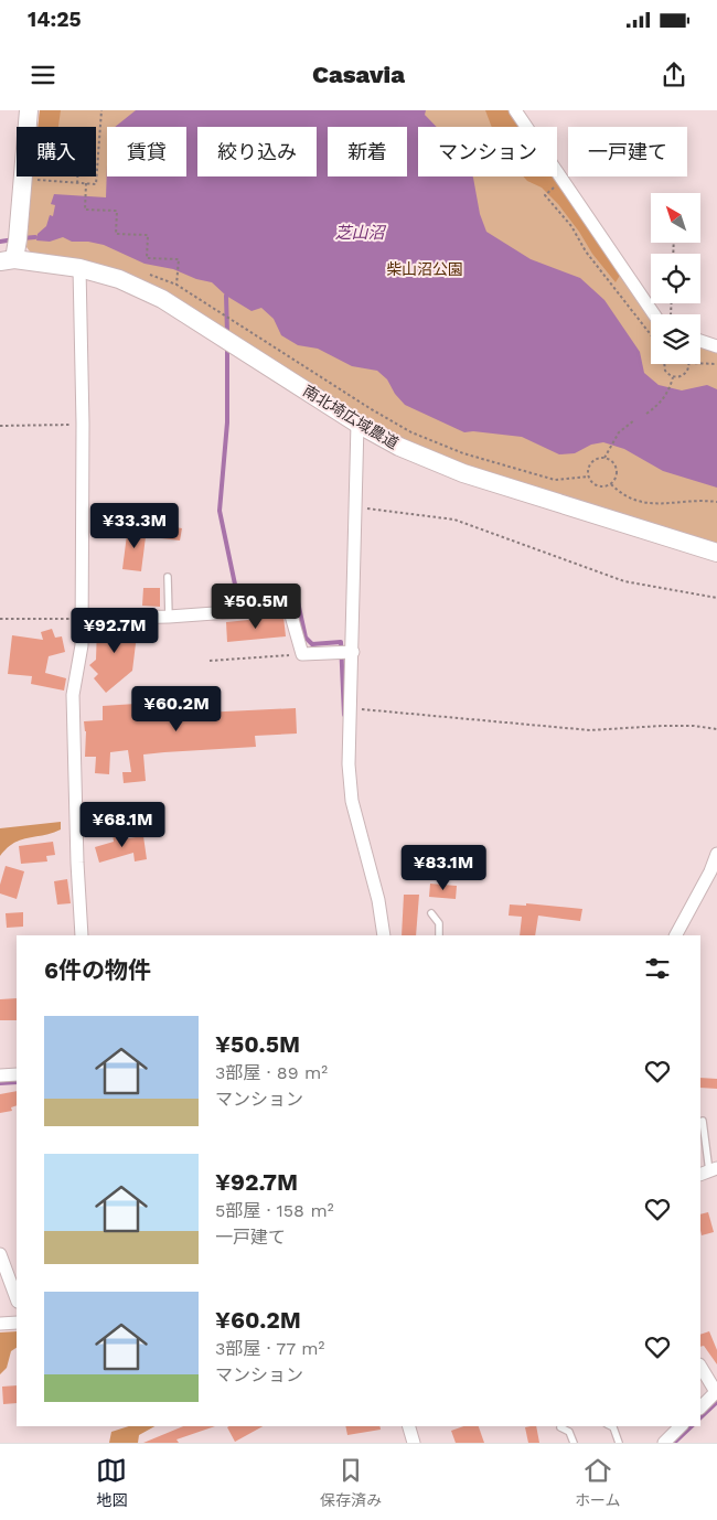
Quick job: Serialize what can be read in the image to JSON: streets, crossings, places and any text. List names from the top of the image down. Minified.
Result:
{"streets":{"street":["南北埼広域農道"]},"water":["芝山沼"],"parks":["柴山沼公園"],"north":"top left","page":{"status":"14:25","header":"Casavia","chip":["購入","賃貸","絞り込み","新着","マンション","一戸建て"],"price":["¥33.3M","¥50.5M","¥92.7M","¥60.2M","¥68.1M","¥83.1M"],"heading":"6件の物件","list":[{"name":"¥50.5M","note":"3部屋 · 89 m² · マンション"},{"name":"¥92.7M","note":"5部屋 · 158 m² · 一戸建て"},{"name":"¥60.2M","note":"3部屋 · 77 m² · マンション"}],"tabs":["地図","保存済み","ホーム"]}}
